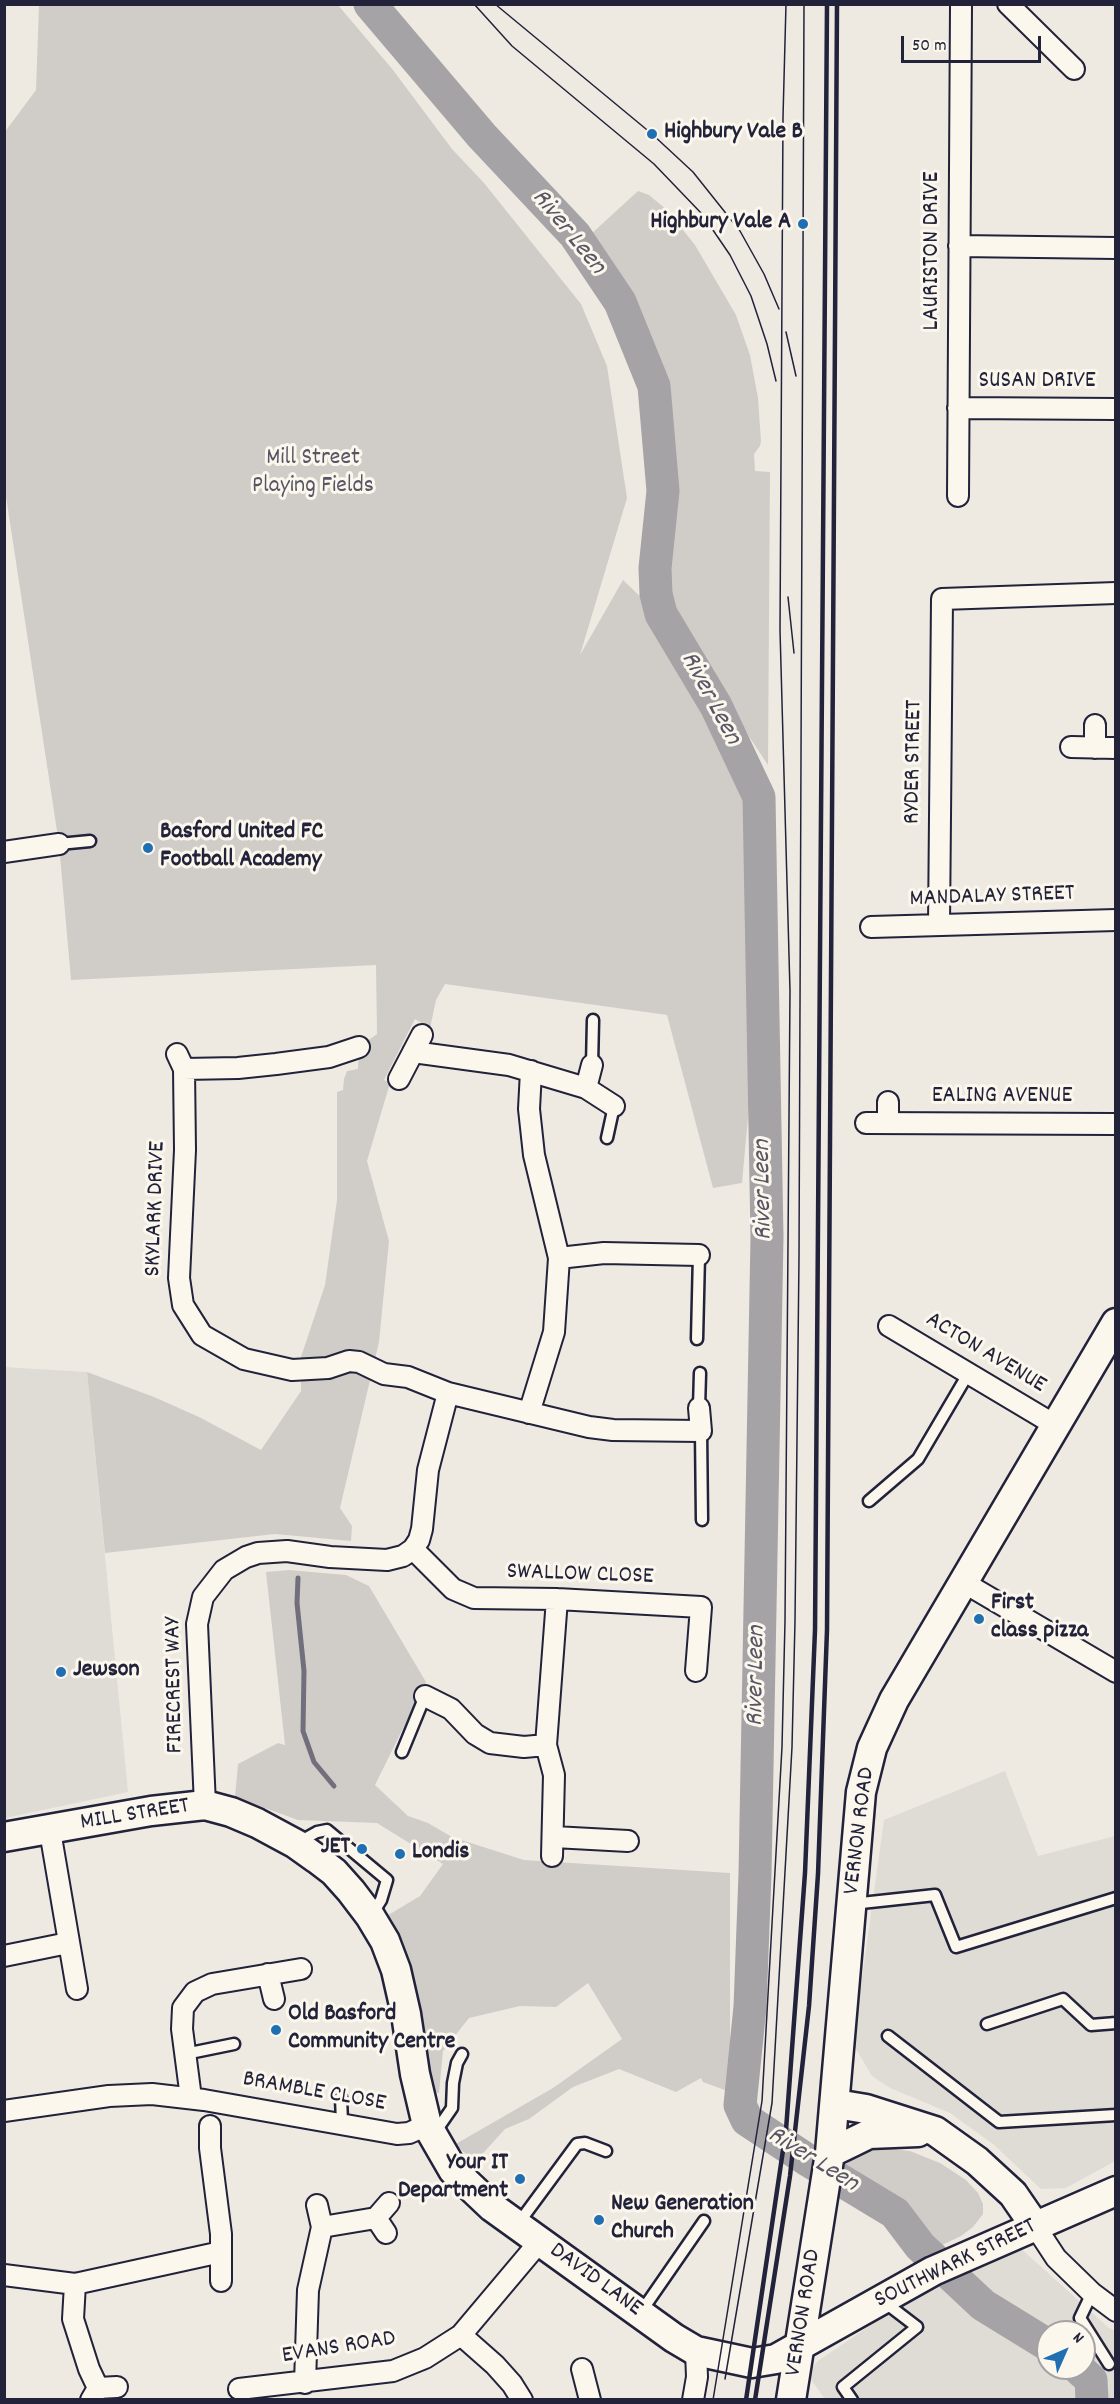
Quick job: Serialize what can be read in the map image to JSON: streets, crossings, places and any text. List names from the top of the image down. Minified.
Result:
{"streets":{"main road":["MILL STREET","VERNON ROAD","SOUTHWARK STREET","DAVID LANE"],"street":["LAURISTON DRIVE","SUSAN DRIVE","RYDER STREET","MANDALAY STREET","EALING AVENUE","SKYLARK DRIVE","ACTON AVENUE","SWALLOW CLOSE","FIRECREST WAY","BRAMBLE CLOSE","EVANS ROAD"]},"crossings":[["LAURISTON DRIVE","SUSAN DRIVE"],["RYDER STREET","MANDALAY STREET"],["ACTON AVENUE","VERNON ROAD"],["SWALLOW CLOSE","FIRECREST WAY"],["FIRECREST WAY","MILL STREET"],["MILL STREET","BRAMBLE CLOSE"],["MILL STREET","DAVID LANE"],["VERNON ROAD","SOUTHWARK STREET"],["VERNON ROAD","DAVID LANE"],["BRAMBLE CLOSE","DAVID LANE"],["SOUTHWARK STREET","DAVID LANE"],["DAVID LANE","EVANS ROAD"]],"water":["River Leen"],"parks":["Mill Street Playing Fields"],"places":["Highbury Vale B","Highbury Vale A","Basford United FC Football Academy","First class pizza","Jewson","JET","Londis","Old Basford Community Centre","Your IT Department","New Generation Church"],"scale_bar":"50 m","north":"top right"}
